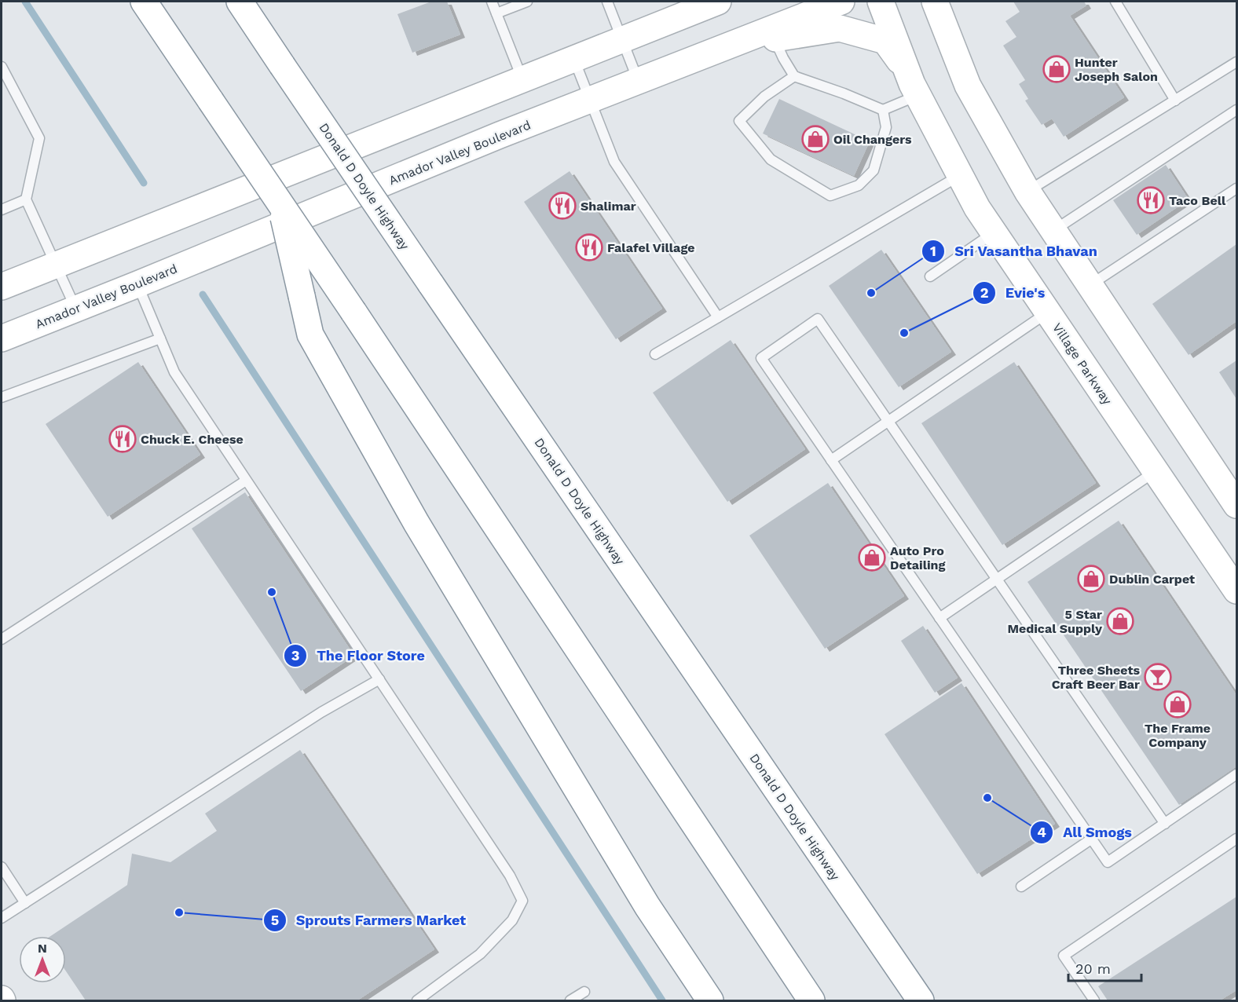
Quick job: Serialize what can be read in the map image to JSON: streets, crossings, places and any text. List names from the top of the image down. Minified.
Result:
{"streets":{"main road":["Amador Valley Boulevard","Donald D Doyle Highway","Village Parkway"]},"places":{"shop":["Hunter Joseph Salon","Oil Changers","Auto Pro Detailing","Dublin Carpet","5 Star Medical Supply","The Frame Company"],"restaurant":["Taco Bell","Shalimar","Falafel Village","Chuck E. Cheese"],"other":["Sri Vasantha Bhavan","Evie's","The Floor Store","All Smogs","Sprouts Farmers Market"],"bar":["Three Sheets Craft Beer Bar"]},"scale_bar":"20 m","north":"top"}
